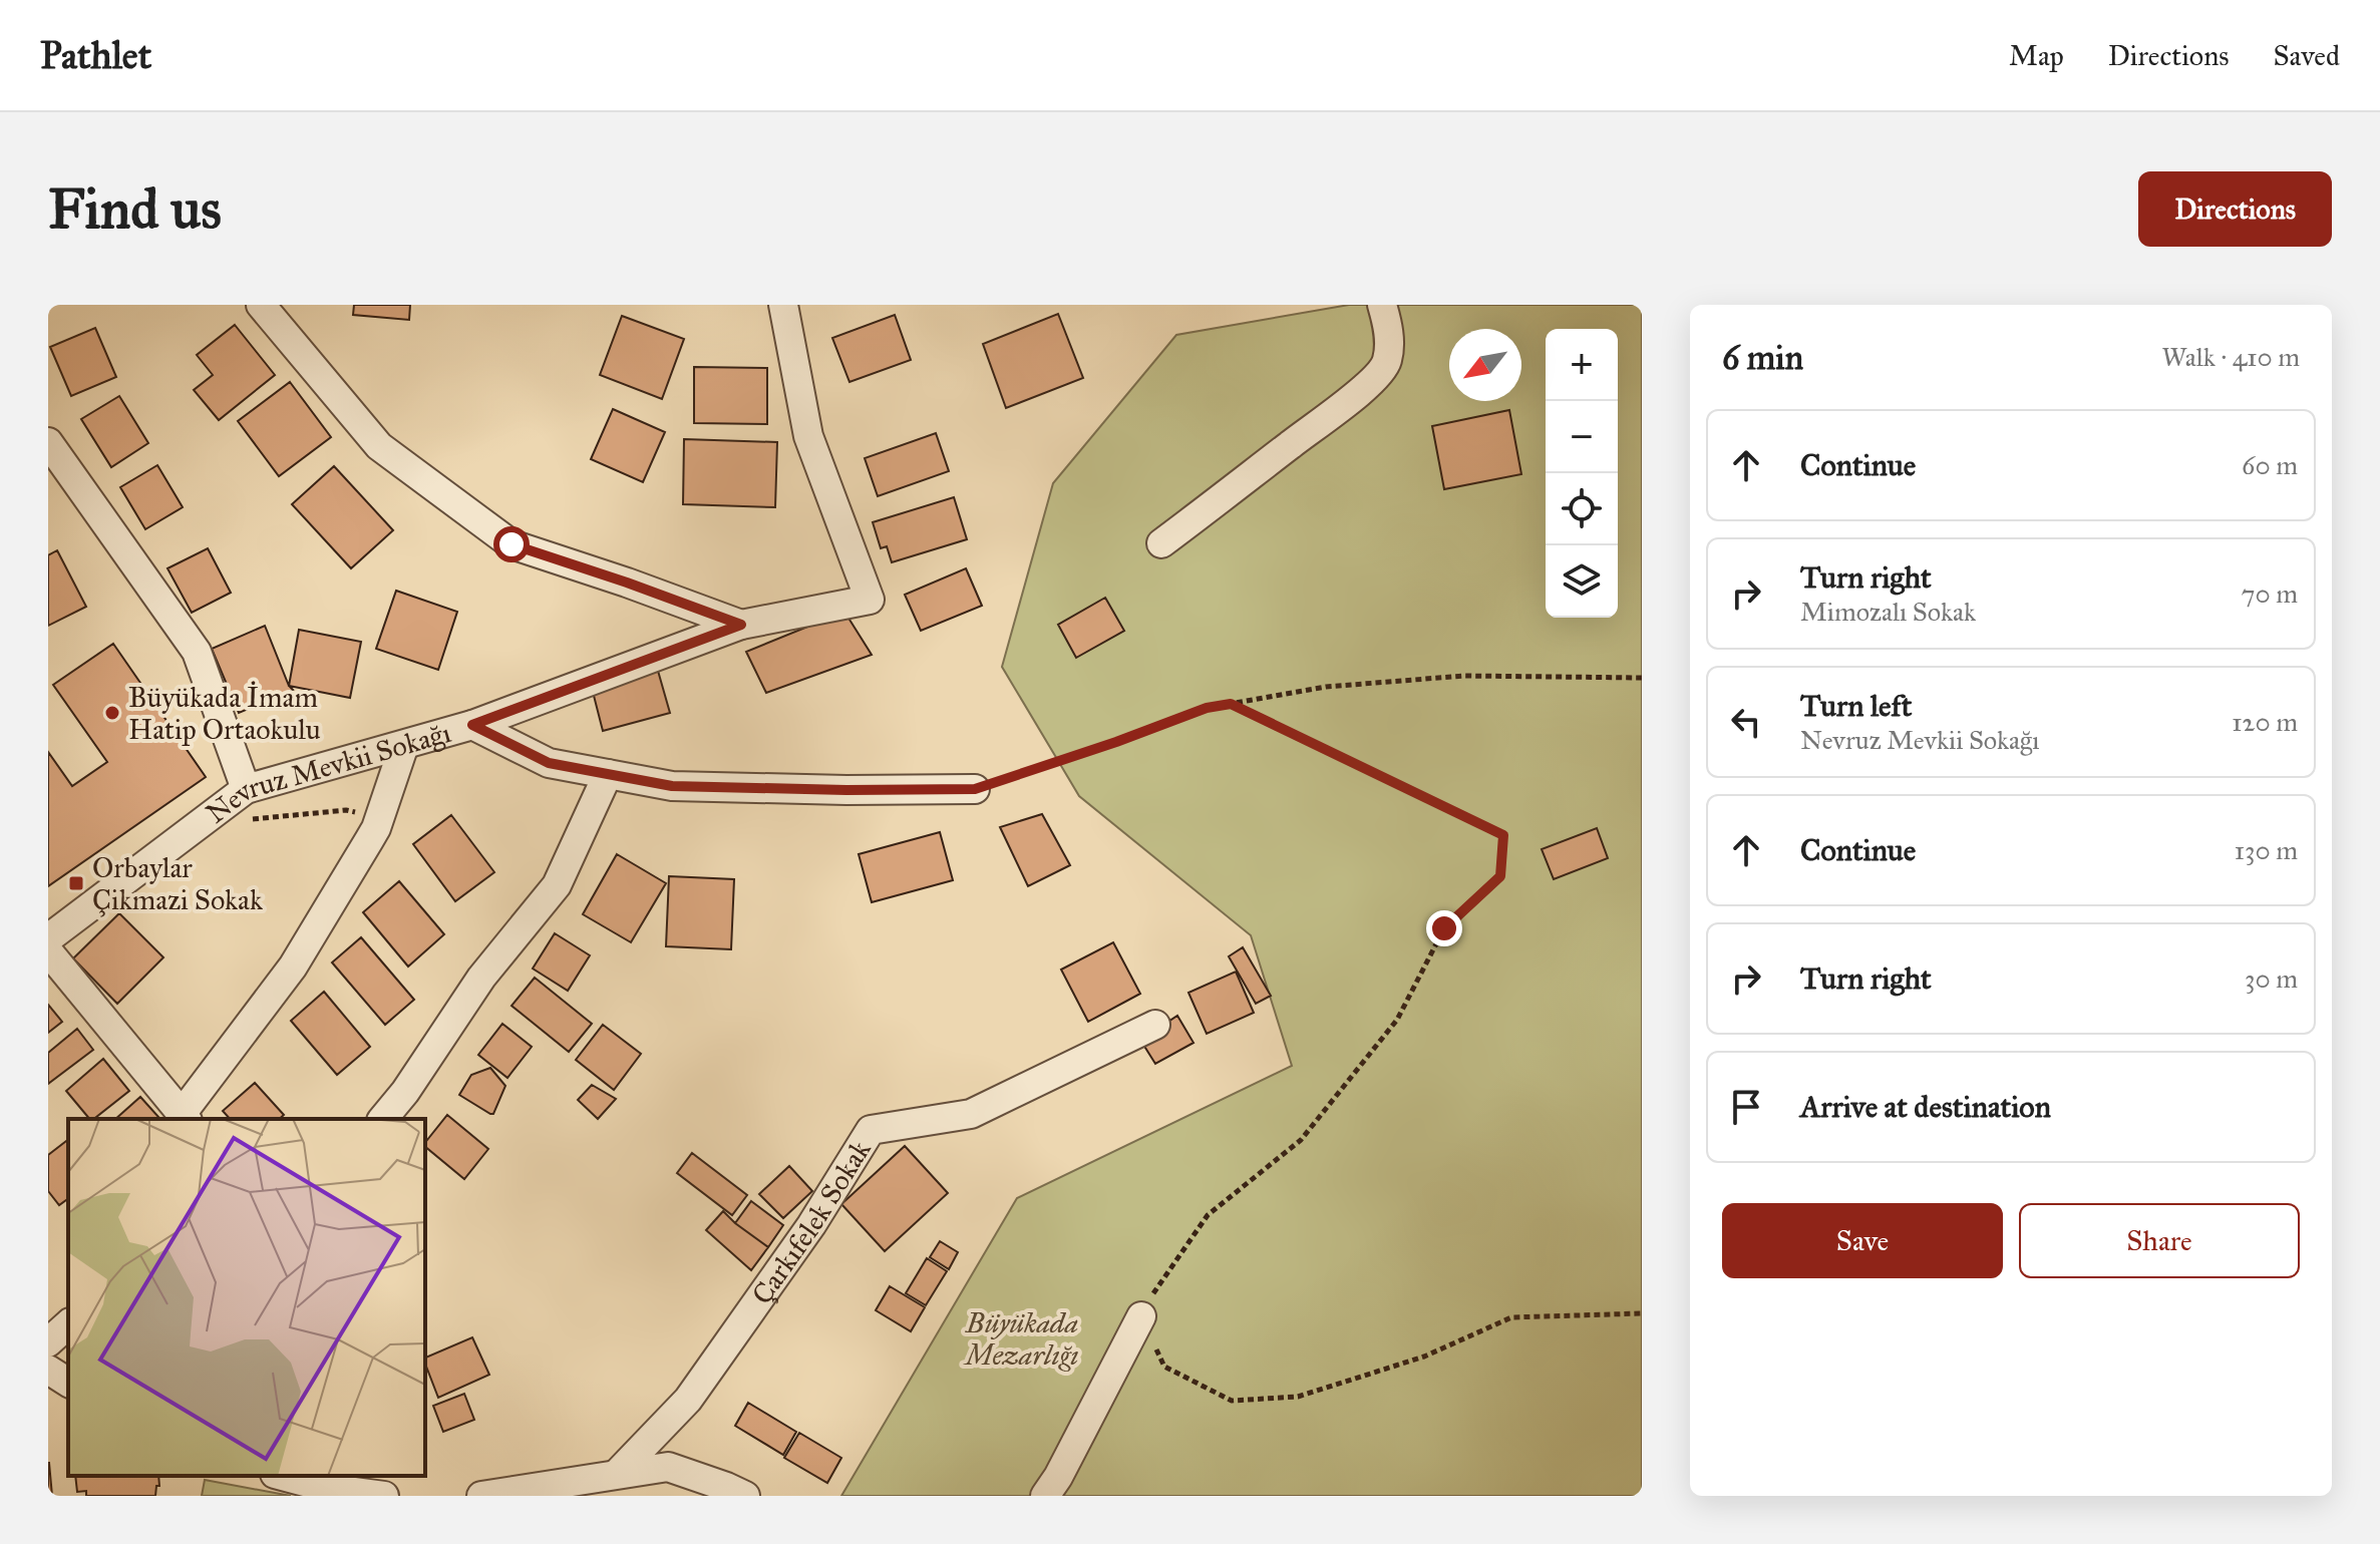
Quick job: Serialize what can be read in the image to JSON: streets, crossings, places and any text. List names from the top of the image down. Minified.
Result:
{"streets":{"street":["Nevruz Mevkii Sokağı","Çarkıfelek Sokak"]},"parks":["Büyükada Mezarlığı"],"places":{"other":["Büyükada İmam Hatip Ortaokulu"],"transit":["Orbaylar Çikmazi Sokak"]},"north":"bottom left","page":{"header":"Pathlet","nav":["Map","Directions","Saved"],"buttons":["Directions",["Save","Share"]],"title":"Find us","heading":["6 min","Walk · 410 m"],"map_buttons":["+","−"],"list":[["Continue","60 m"],["Turn right","Mimozalı Sokak","70 m"],["Turn left","Nevruz Mevkii Sokağı","120 m"],["Continue","130 m"],["Turn right","30 m"],"Arrive at destination"]}}
